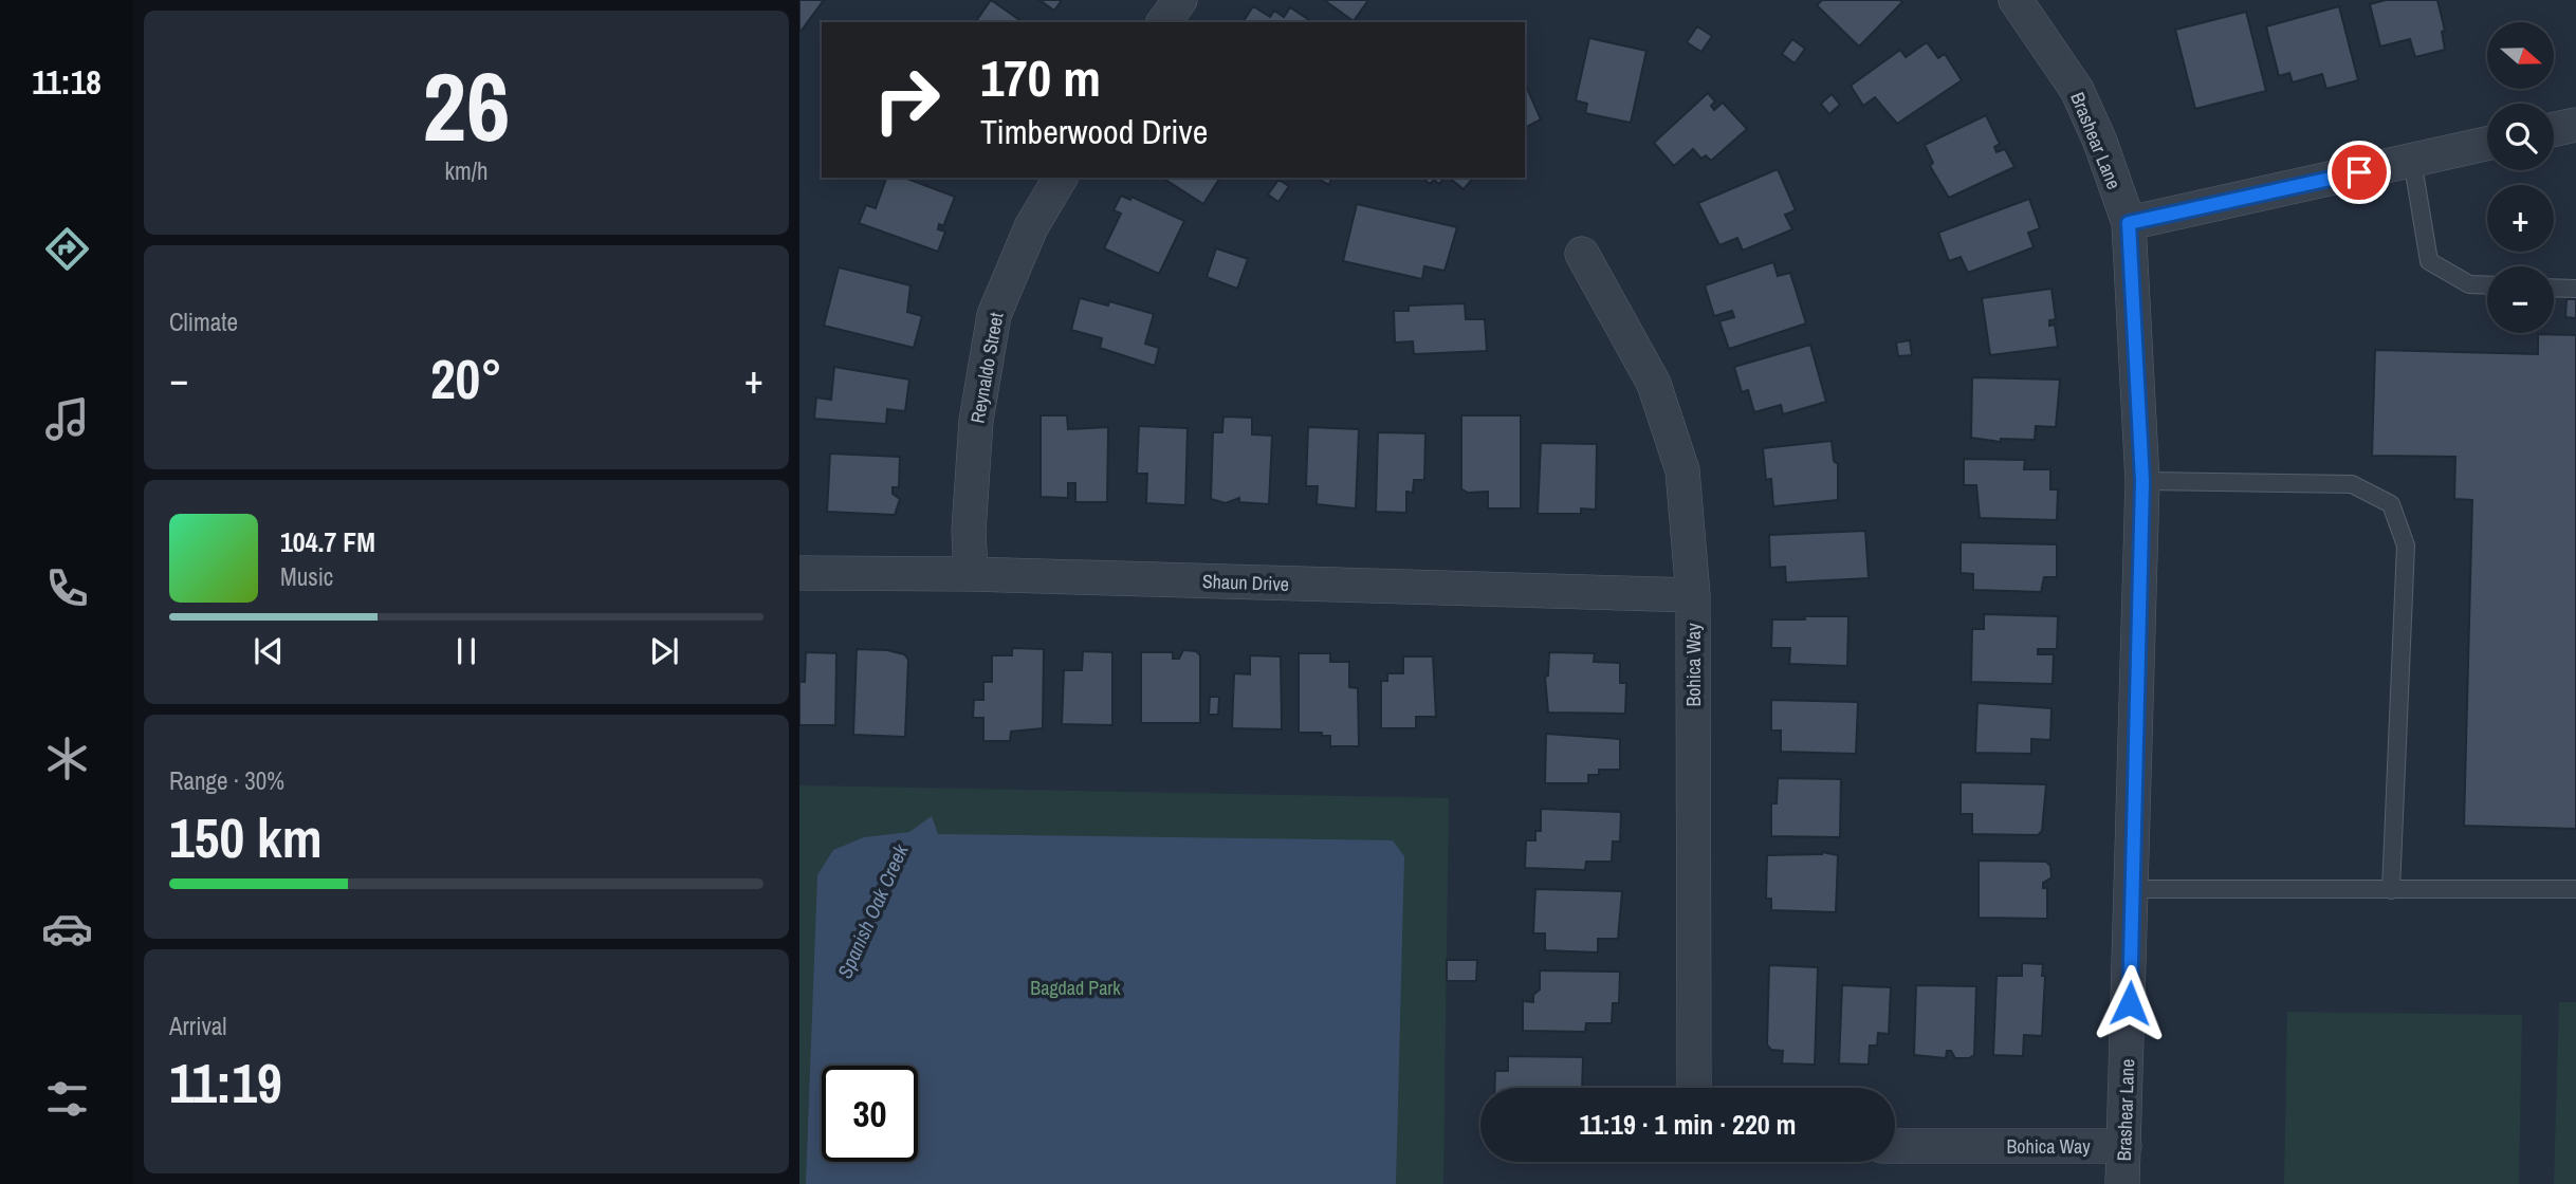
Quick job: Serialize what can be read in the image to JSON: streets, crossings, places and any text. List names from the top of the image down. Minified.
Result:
{"streets":{"street":["Brashear Lane","Reynaldo Street","Shaun Drive","Bohica Way"]},"crossings":[["Brashear Lane","Bohica Way"],["Reynaldo Street","Shaun Drive"],["Shaun Drive","Bohica Way"]],"water":["Spanish Oak Creek"],"parks":["Bagdad Park"],"north":"right","page":{"tabs":"11:18","tile":[["26","km/h"],"Climate",["Range · 30%","150 km"],["Arrival","11:19"]],"map_buttons":["+","−"],"turn":["170 m","Timberwood Drive"],"heat":["−","20°","+"],"song":["104.7 FM","Music"],"limit":"30","trip":"11:19 · 1 min · 220 m"}}
